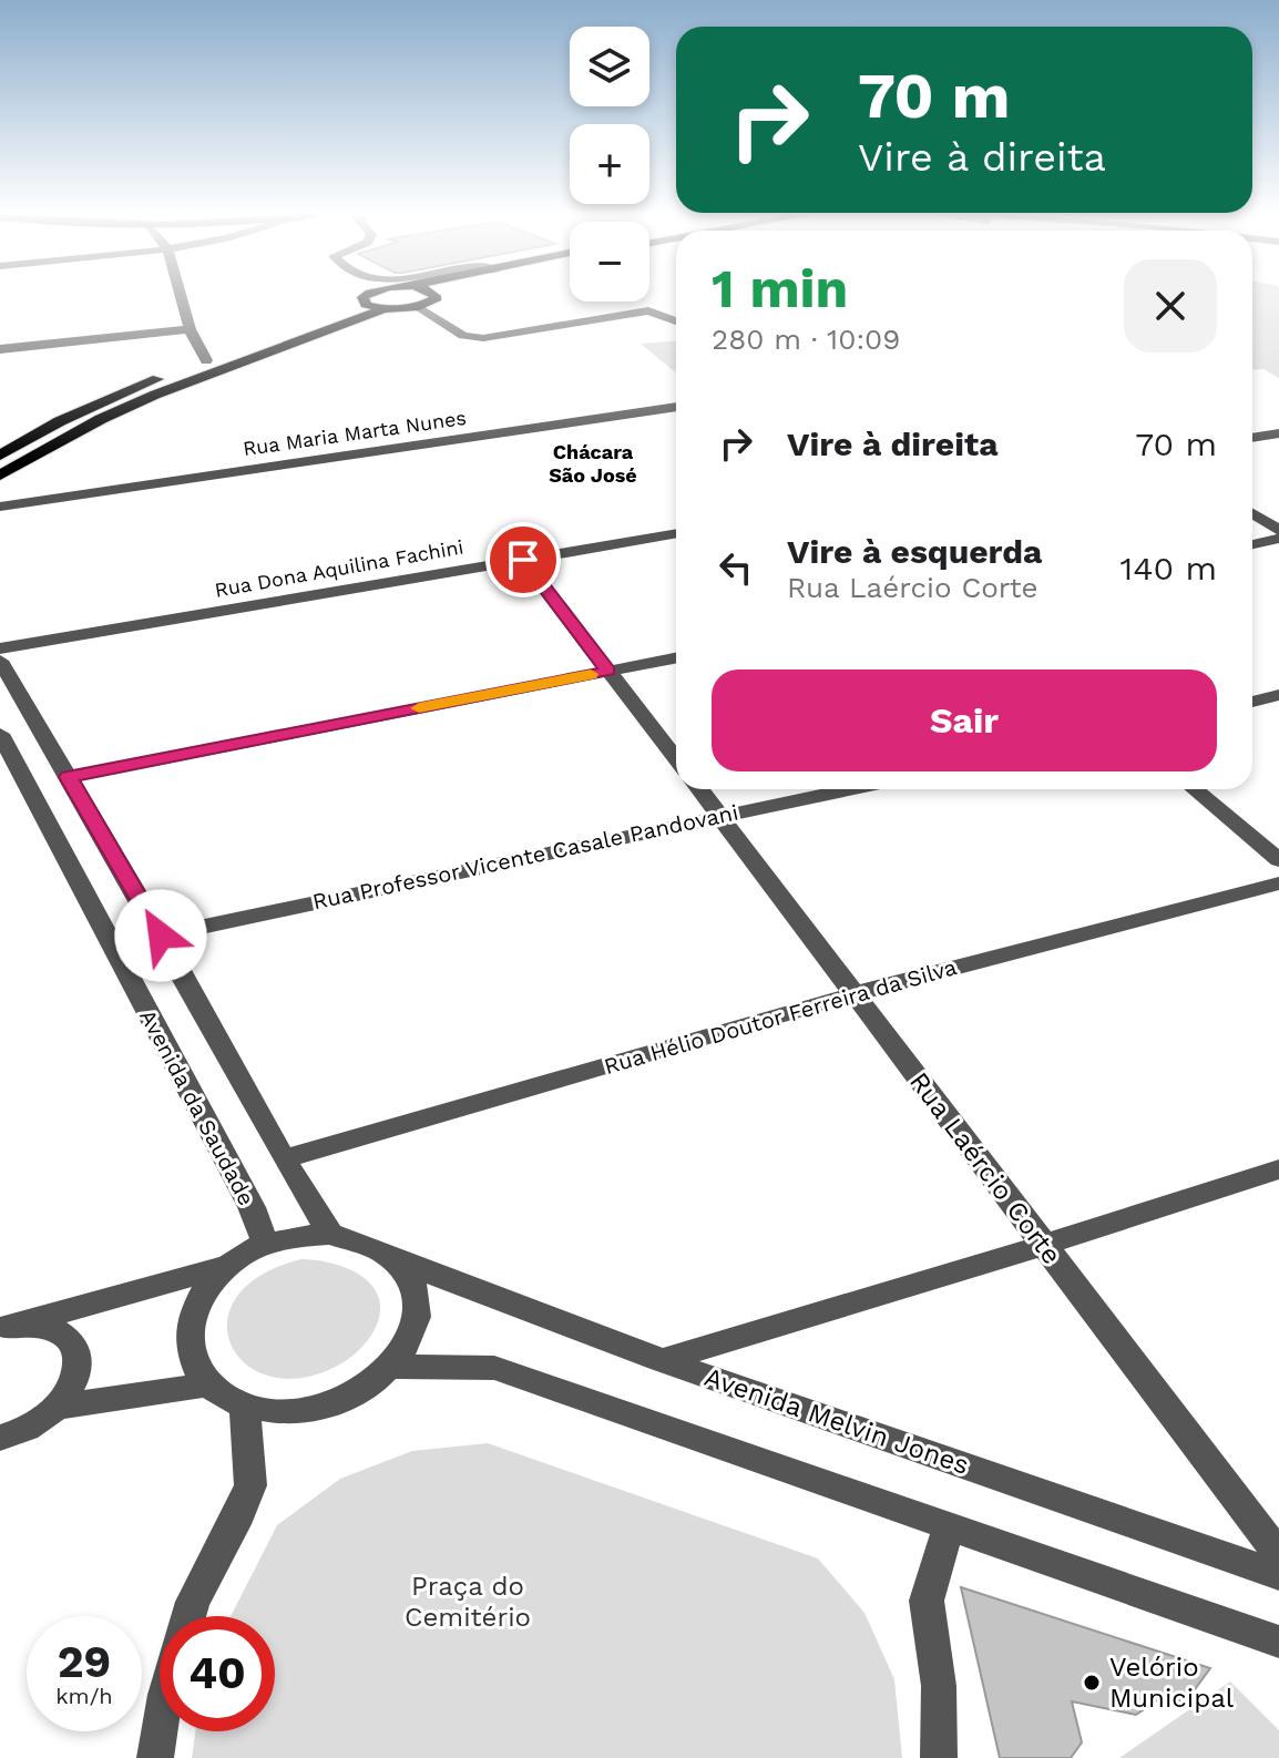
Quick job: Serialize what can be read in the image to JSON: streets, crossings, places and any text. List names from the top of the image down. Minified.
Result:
{"streets":{"street":["Rua Maria Marta Nunes","Rua Dona Aquilina Fachini","Rua Professor Vicente Casale Pandovani","Rua Hélio Doutor Ferreira da Silva","Avenida da Saudade","Rua Laércio Corte","Avenida Melvin Jones"]},"crossings":[["Rua Professor Vicente Casale Pandovani","Rua Laércio Corte"],["Rua Hélio Doutor Ferreira da Silva","Rua Laércio Corte"],["Avenida da Saudade","Avenida Melvin Jones"]],"districts":["Chácara São José"],"parks":["Praça do Cemitério"],"places":["Velório Municipal"],"page":{"map_buttons":["+","−"],"turn":["70 m","Vire à direita"],"heading":["1 min","280 m · 10:09"],"list":[{"name":"Vire à direita","value":"70 m"},{"name":"Vire à esquerda","note":"Rua Laércio Corte","value":"140 m"}],"buttons":"Sair","speed":"29 km/h","limit":"40"}}
